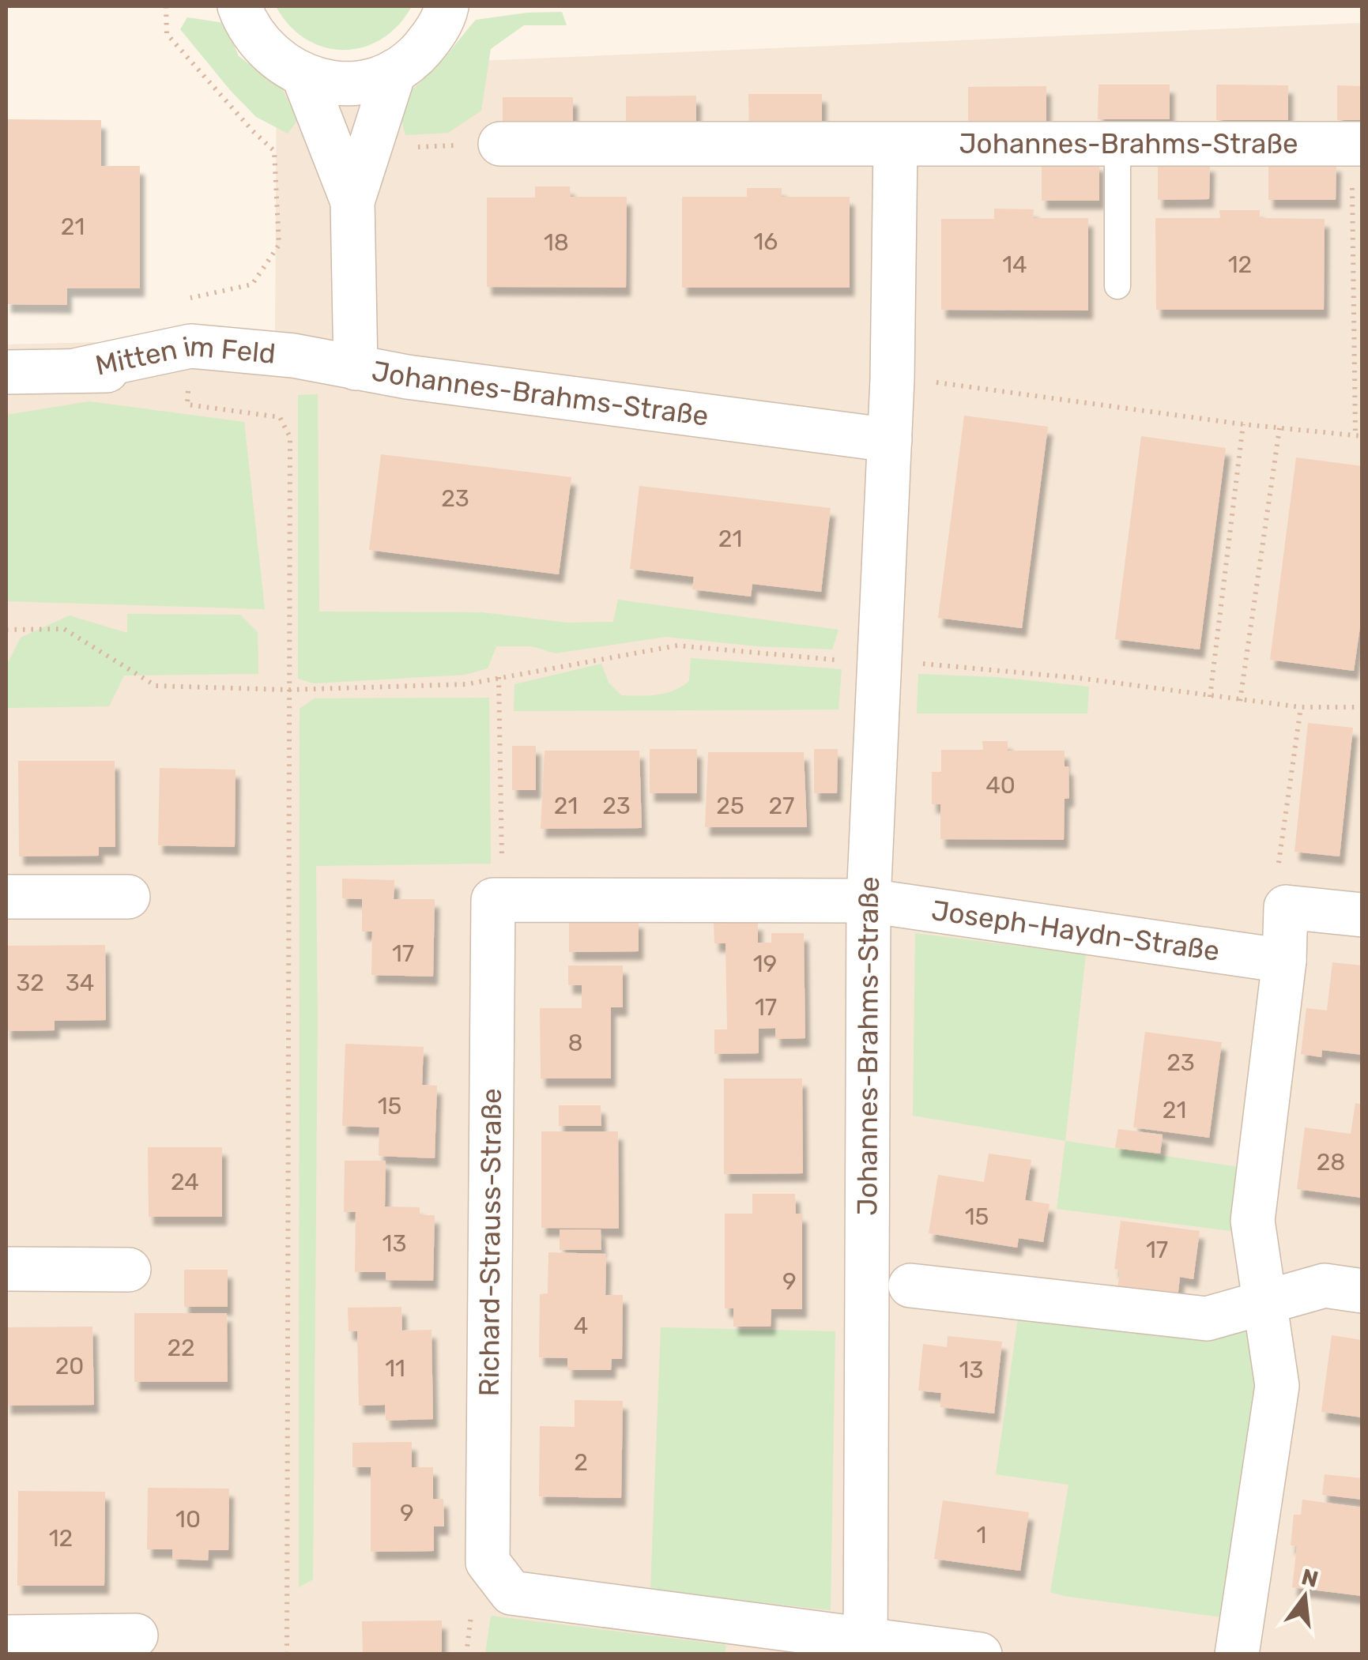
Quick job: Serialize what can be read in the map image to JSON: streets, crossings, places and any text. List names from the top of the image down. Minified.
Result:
{"streets":{"street":["Johannes-Brahms-Straße","Mitten im Feld","Joseph-Haydn-Straße","Richard-Strauss-Straße"]},"crossings":[["Johannes-Brahms-Straße","Mitten im Feld"],["Johannes-Brahms-Straße","Joseph-Haydn-Straße"],["Johannes-Brahms-Straße","Richard-Strauss-Straße"]],"house_numbers":["21","16","18","14","12","23","21","40","21","23","25","27","17","19","32","34","17","8","23","15","21","28","24","15","13","17","9","4","22","20","11","13","2","9","10","1","12"],"north":"top"}
